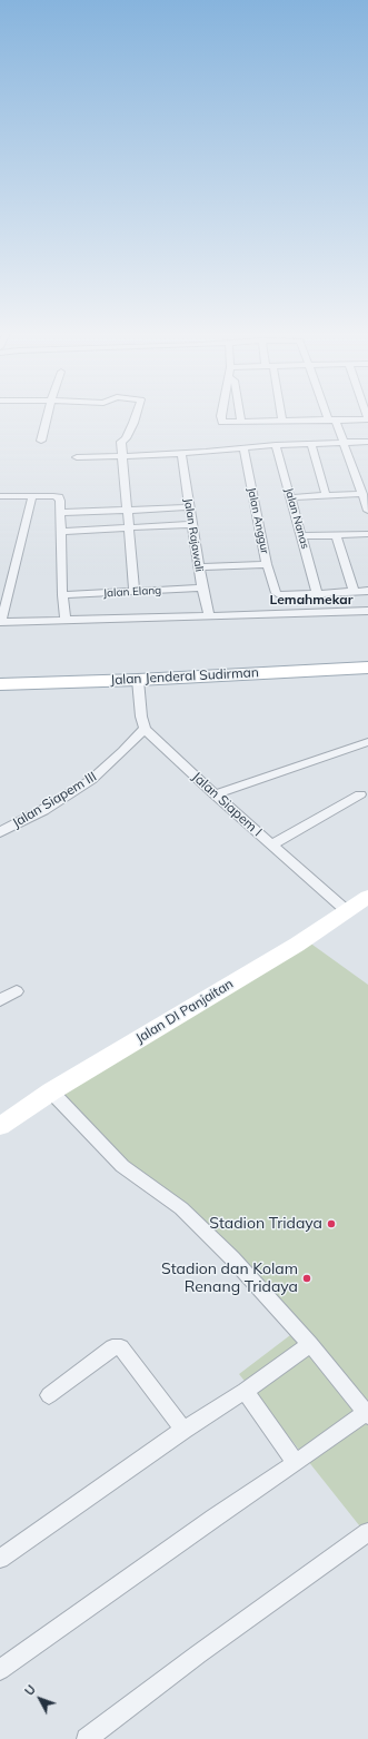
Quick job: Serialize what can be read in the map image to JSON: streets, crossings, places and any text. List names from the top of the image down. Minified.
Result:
{"streets":{"main road":["Jalan Jenderal Sudirman"],"street":["Jalan Nanas","Jalan Anggur","Jalan Rajawali","Jalan Elang","Jalan Siapem III","Jalan Siapem I","Jalan DI Panjaitan"]},"crossings":[["Jalan Nanas","Jalan Anggur"],["Jalan Rajawali","Jalan Elang"],["Jalan Siapem III","Jalan Siapem I"],["Jalan Siapem I","Jalan DI Panjaitan"]],"districts":["Lemahmekar"],"places":["Stadion Tridaya","Stadion dan Kolam Renang Tridaya"],"north":"top left"}
